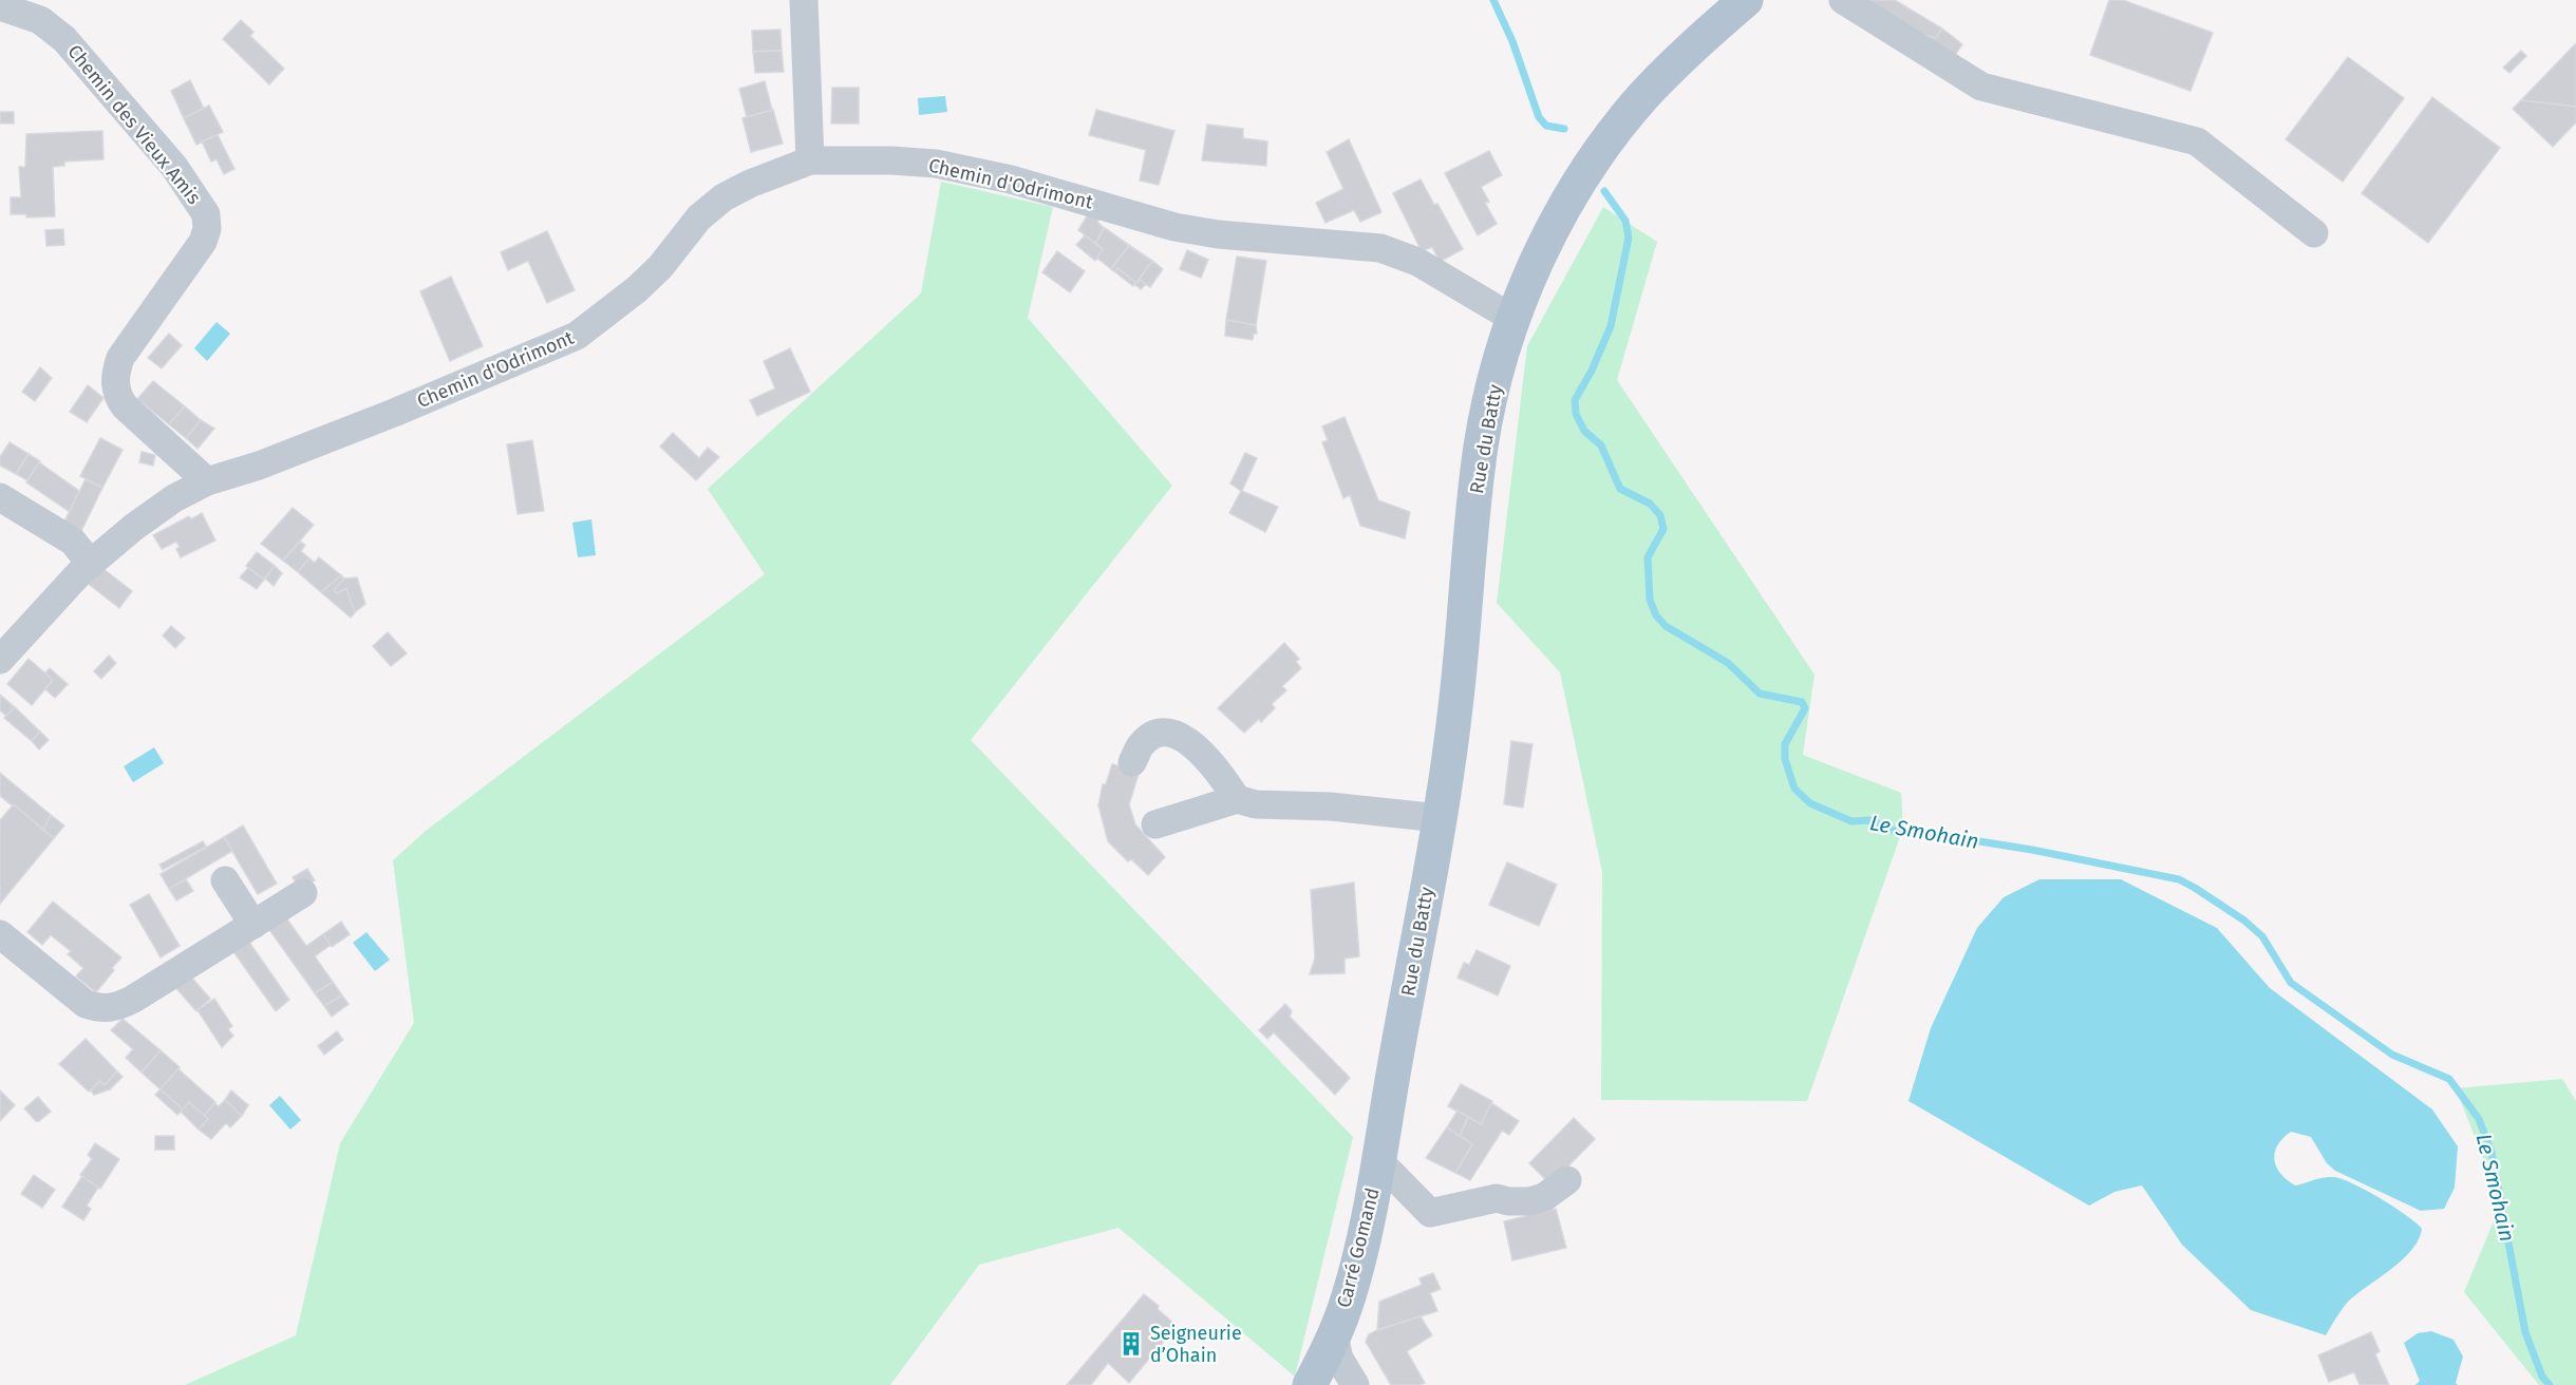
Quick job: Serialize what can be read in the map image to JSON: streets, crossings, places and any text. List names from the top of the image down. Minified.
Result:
{"streets":{"main road":["Rue du Batty","Carré Gomand"],"street":["Chemin des Vieux Amis","Chemin d'Odrimont"]},"crossings":[["Chemin des Vieux Amis","Chemin d'Odrimont"],["Chemin d'Odrimont","Rue du Batty"],["Rue du Batty","Carré Gomand"]],"water":["Le Smohain"],"places":{"building":["Seigneurie d’Ohain"]}}
